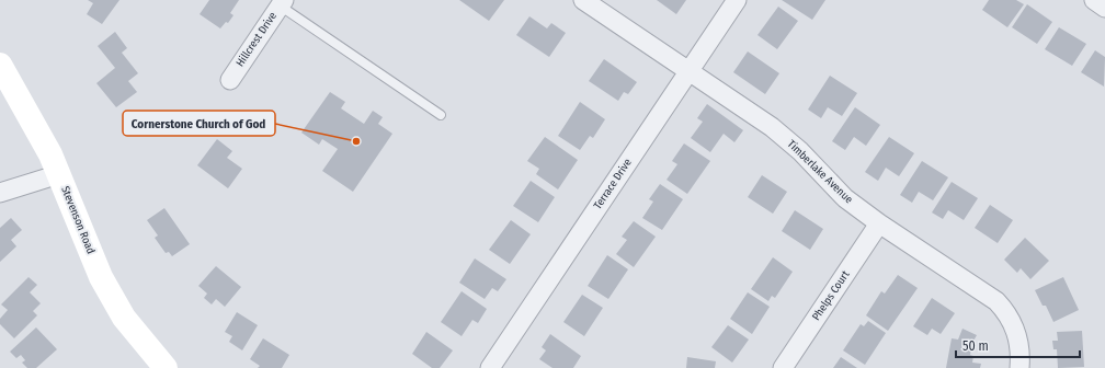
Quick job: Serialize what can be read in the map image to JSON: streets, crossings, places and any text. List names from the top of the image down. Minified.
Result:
{"streets":{"main road":["Stevenson Road"],"street":["Hillcrest Drive","Timberlake Avenue","Terrace Drive","Phelps Court"]},"crossings":[["Timberlake Avenue","Terrace Drive"],["Timberlake Avenue","Phelps Court"]],"places":["Cornerstone Church of God"],"scale_bar":"50 m"}
